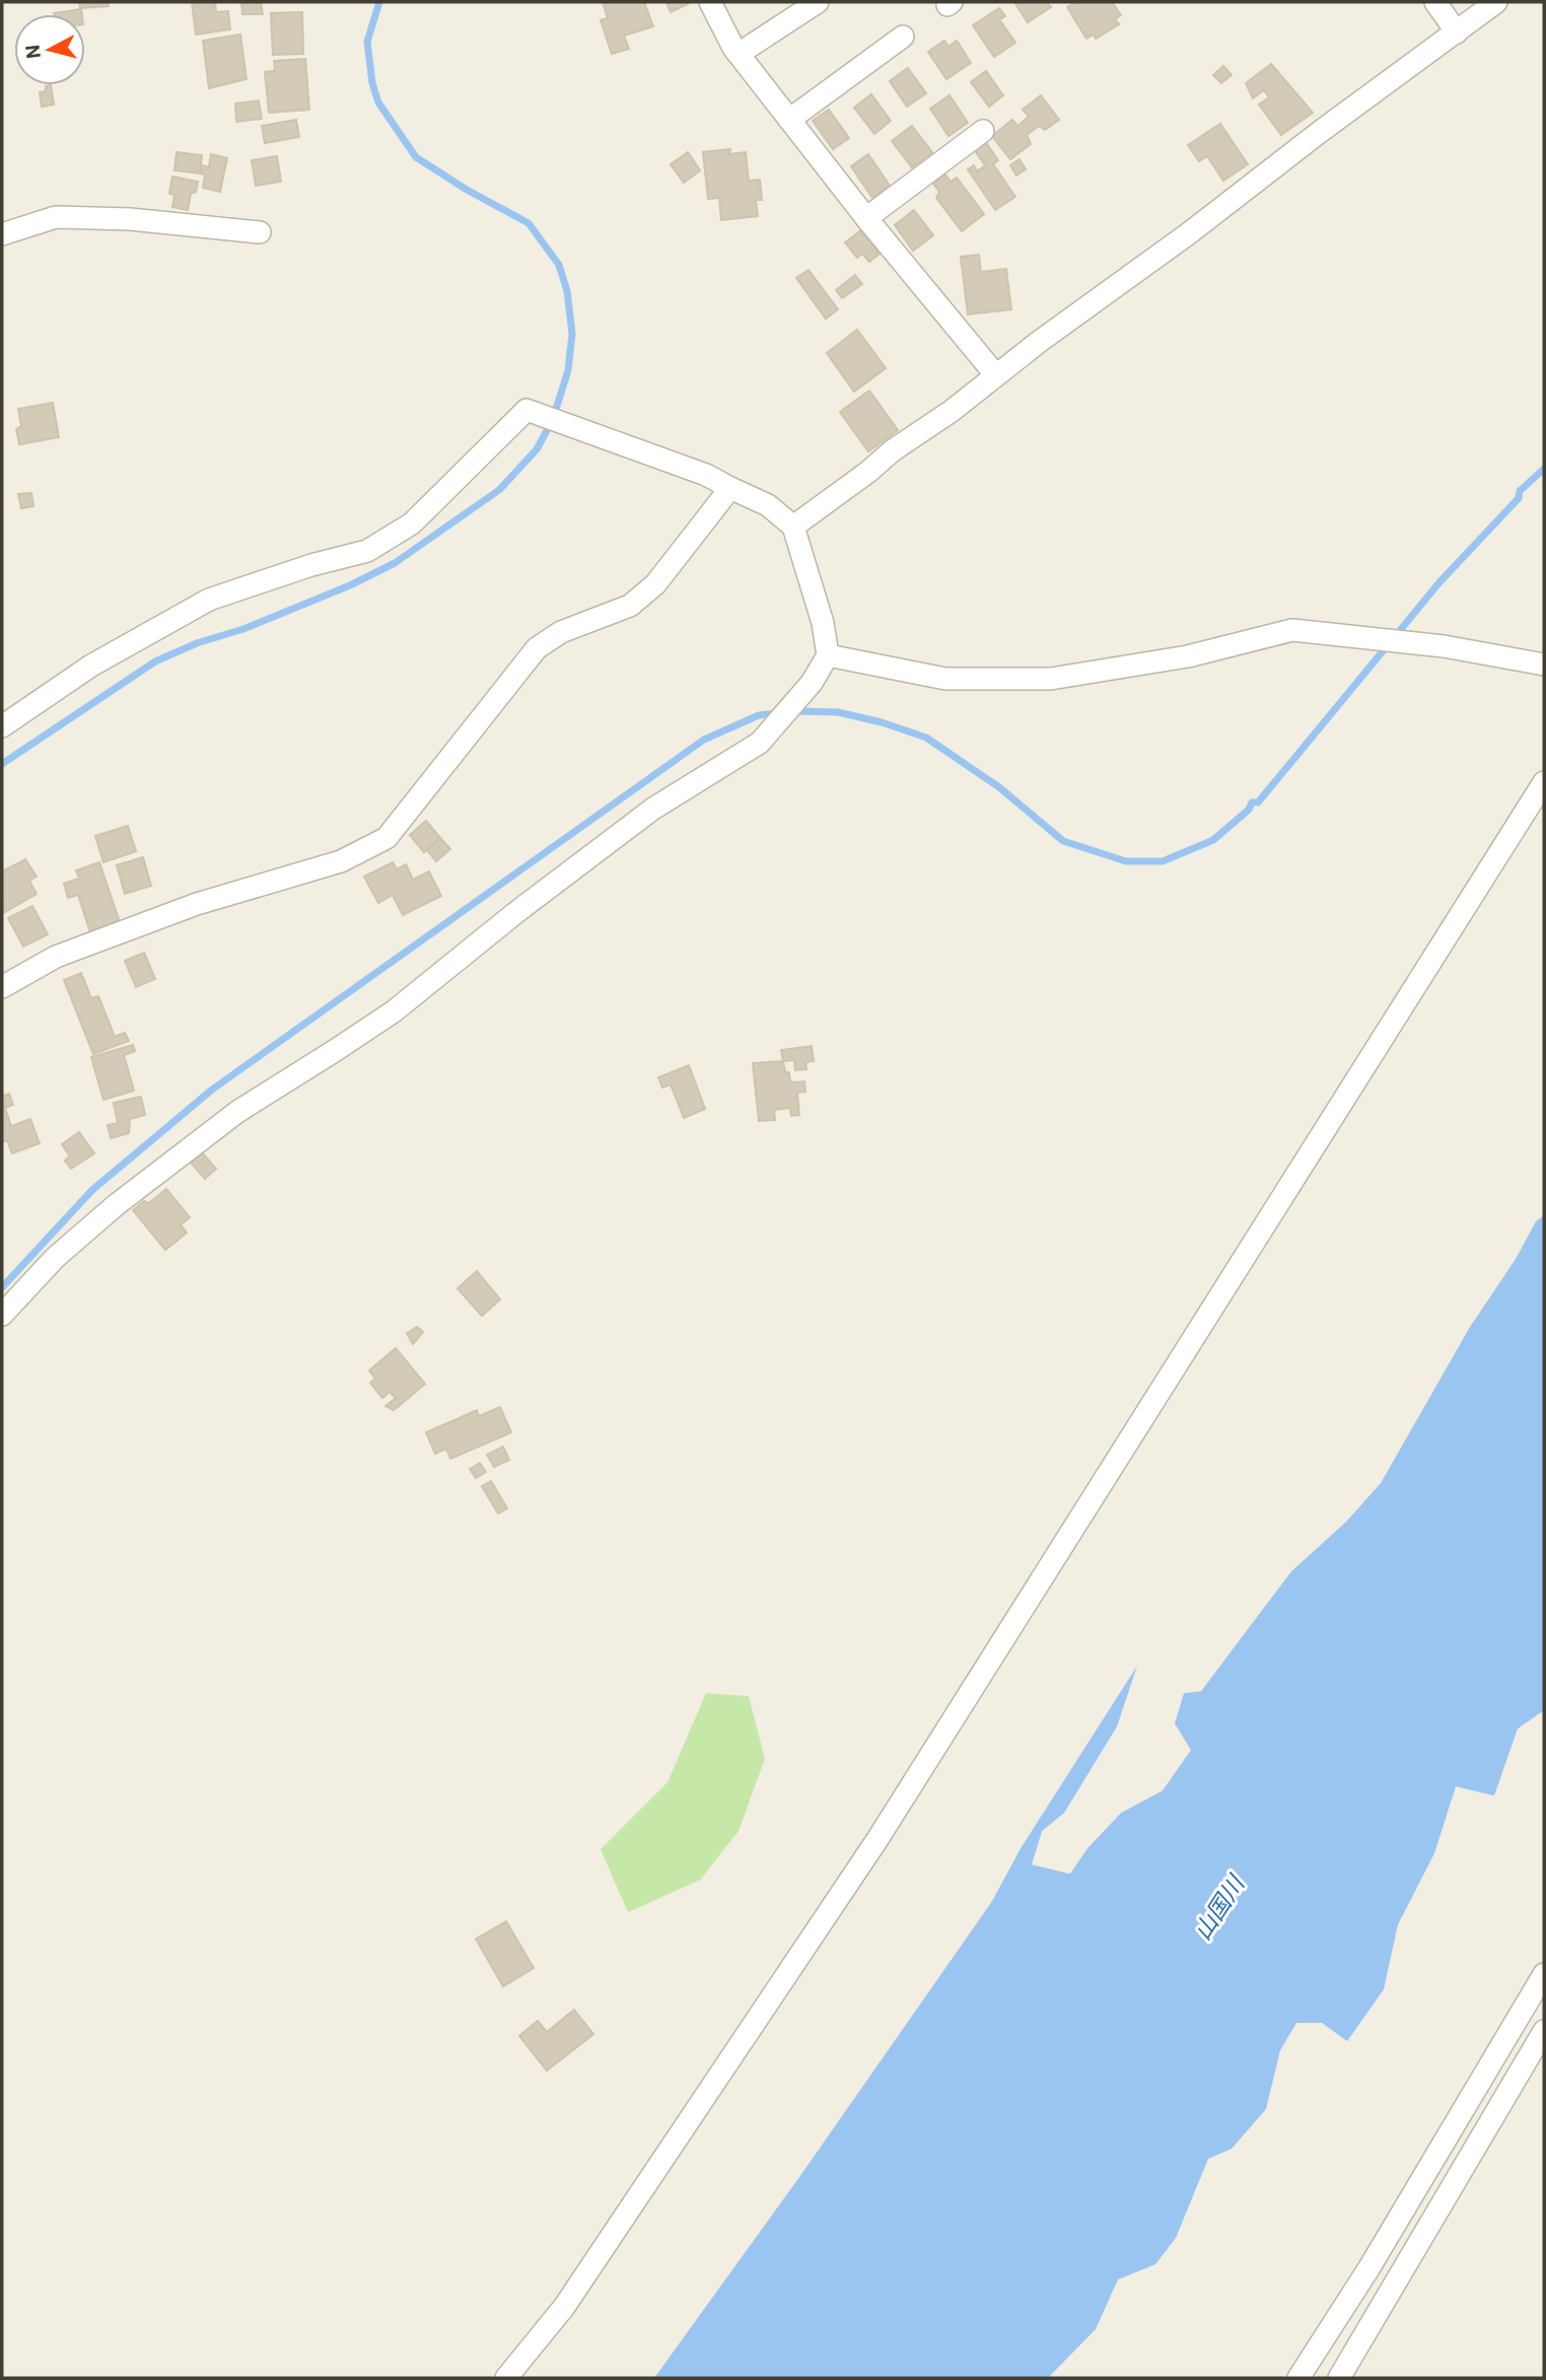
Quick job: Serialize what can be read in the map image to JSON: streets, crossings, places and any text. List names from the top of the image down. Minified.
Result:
{"water":["山国川"],"north":"left"}
